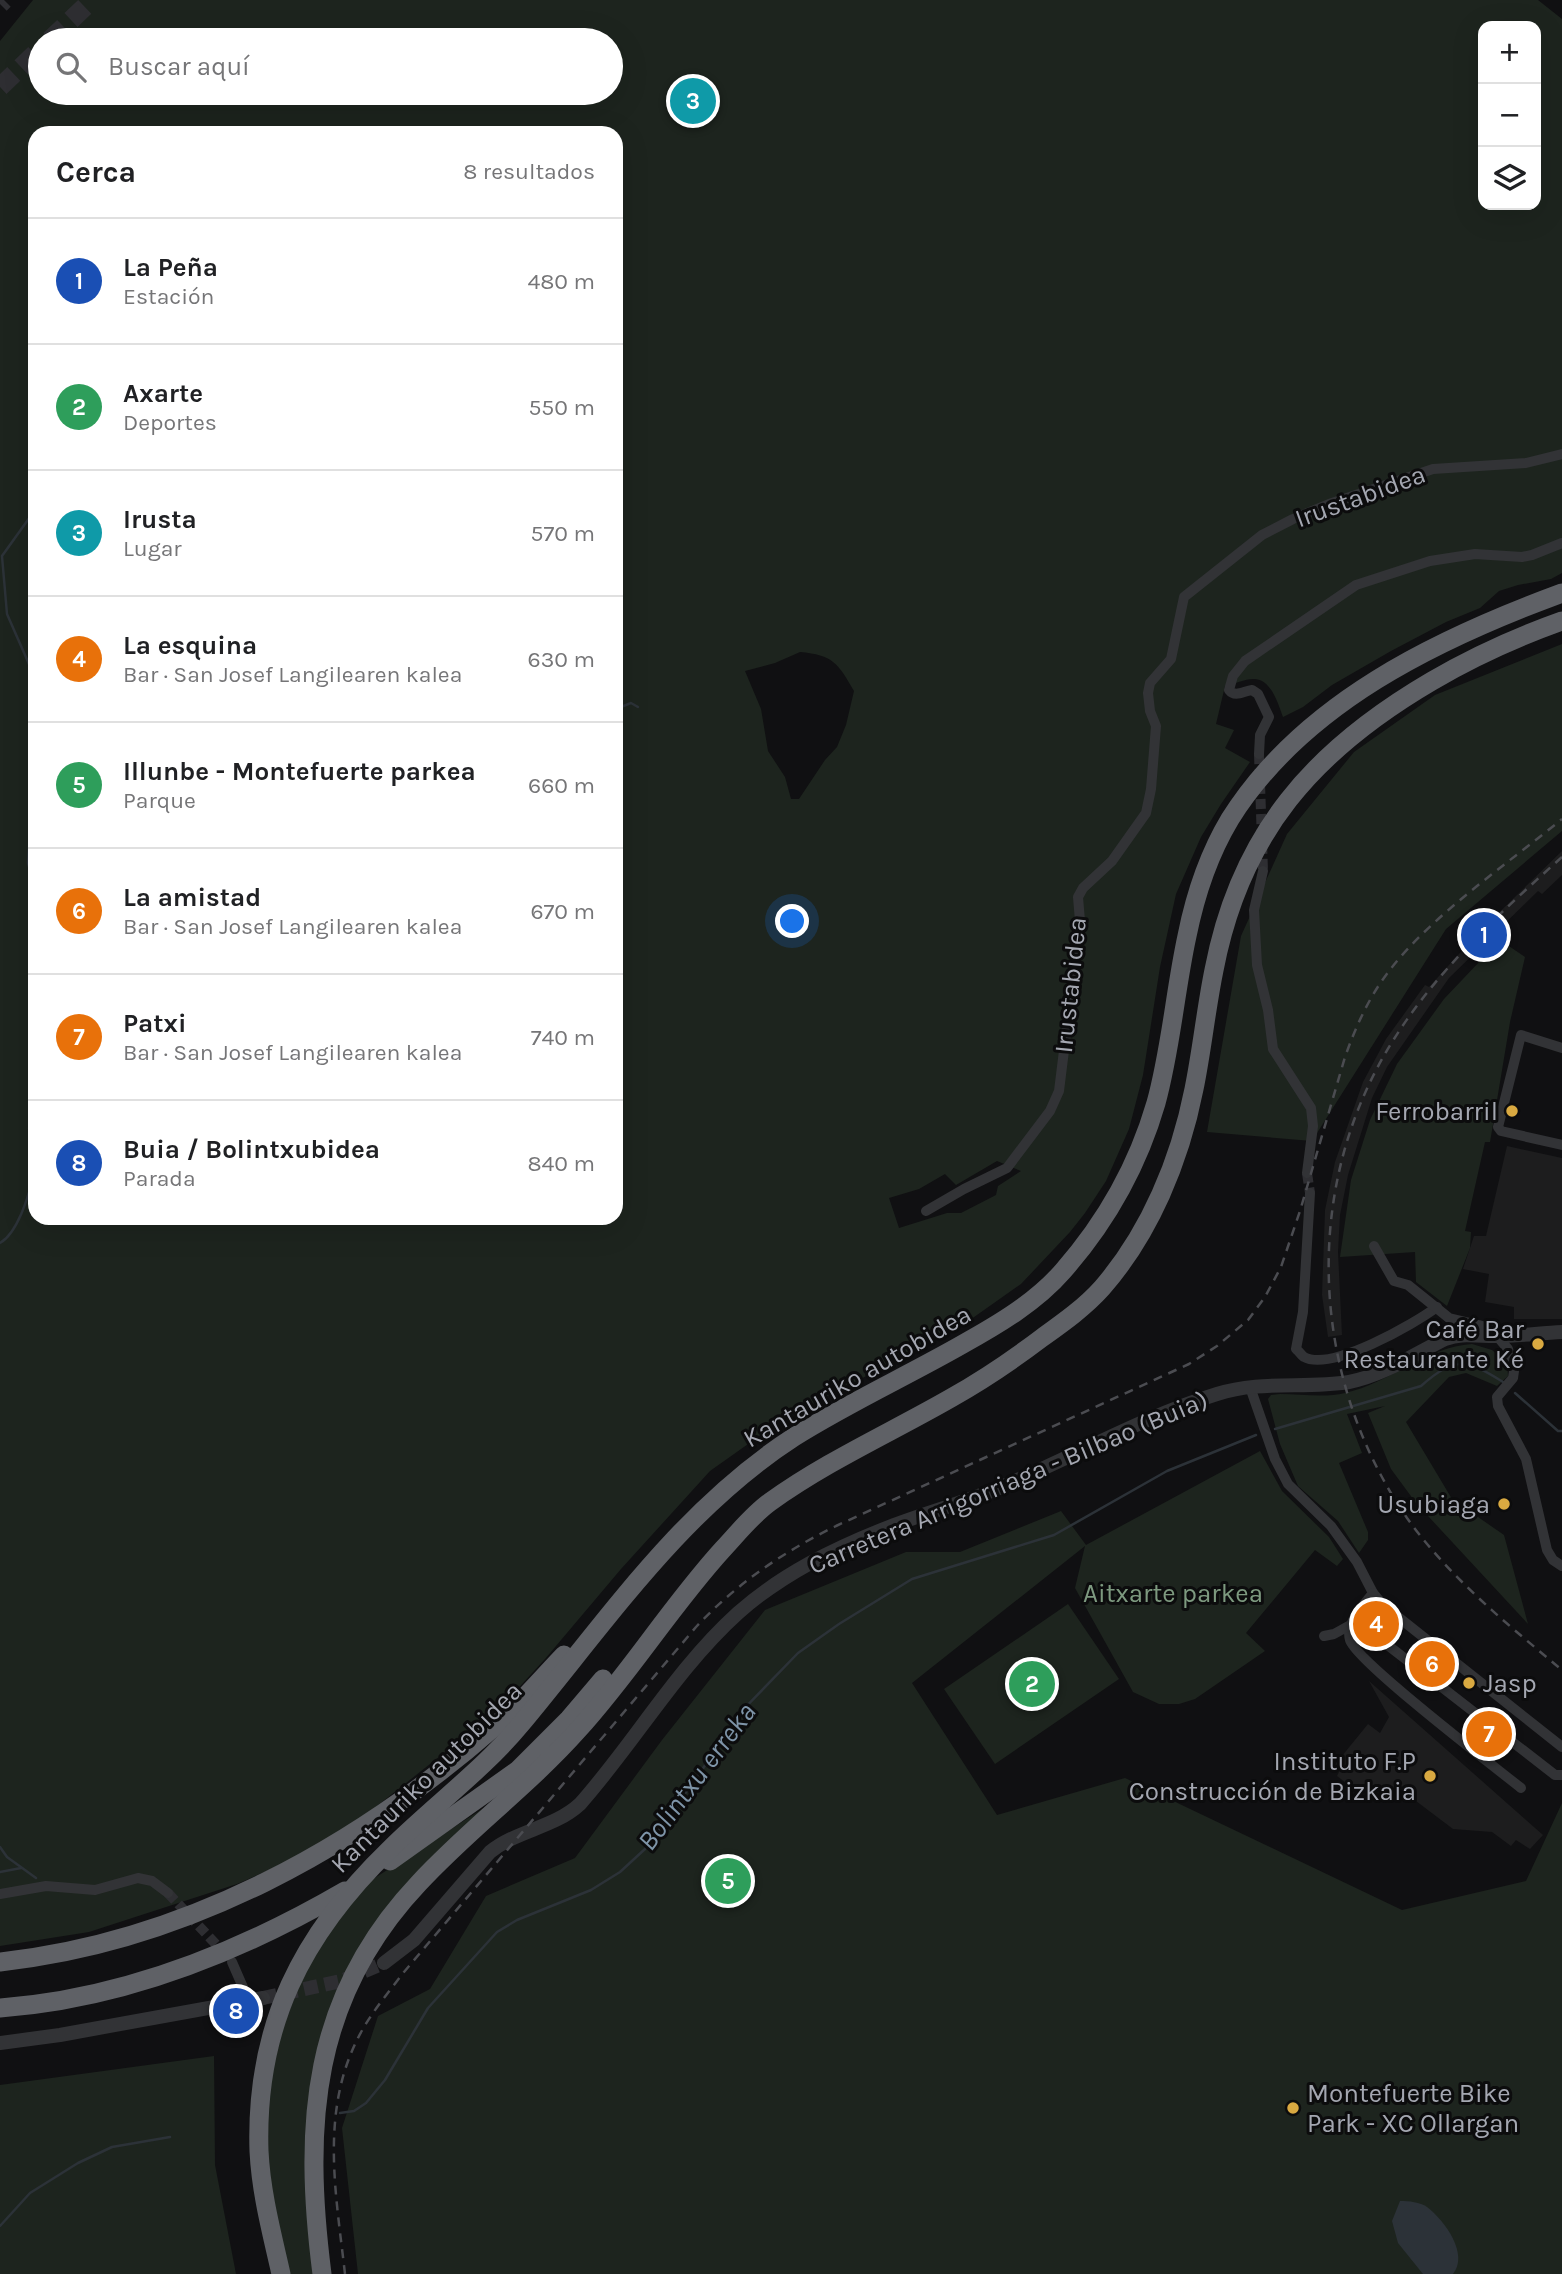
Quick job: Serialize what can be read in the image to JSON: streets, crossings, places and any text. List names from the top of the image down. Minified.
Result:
{"streets":{"highway":["Kantauriko autobidea"],"street":["Irustabidea","Carretera Arrigorriaga - Bilbao (Buia)"]},"water":["Bolintxu erreka"],"parks":["Aitxarte parkea"],"places":["Ferrobarril","Café Bar Restaurante Ké","Usubiaga","Jasp","Instituto F.P Construcción de Bizkaia","Montefuerte Bike Park - XC Ollargan"],"page":{"map_buttons":["+","−"],"search":"Buscar aquí","pins":["3","1","4","6","2","7","5","8"],"heading":["Cerca","8 resultados"],"list":[{"mark":"1","name":"La Peña","note":"Estación","value":"480 m"},{"mark":"2","name":"Axarte","note":"Deportes","value":"550 m"},{"mark":"3","name":"Irusta","note":"Lugar","value":"570 m"},{"mark":"4","name":"La esquina","note":"Bar · San Josef Langilearen kalea","value":"630 m"},{"mark":"5","name":"Illunbe - Montefuerte parkea","note":"Parque","value":"660 m"},{"mark":"6","name":"La amistad","note":"Bar · San Josef Langilearen kalea","value":"670 m"},{"mark":"7","name":"Patxi","note":"Bar · San Josef Langilearen kalea","value":"740 m"},{"mark":"8","name":"Buia / Bolintxubidea","note":"Parada","value":"840 m"}]}}
